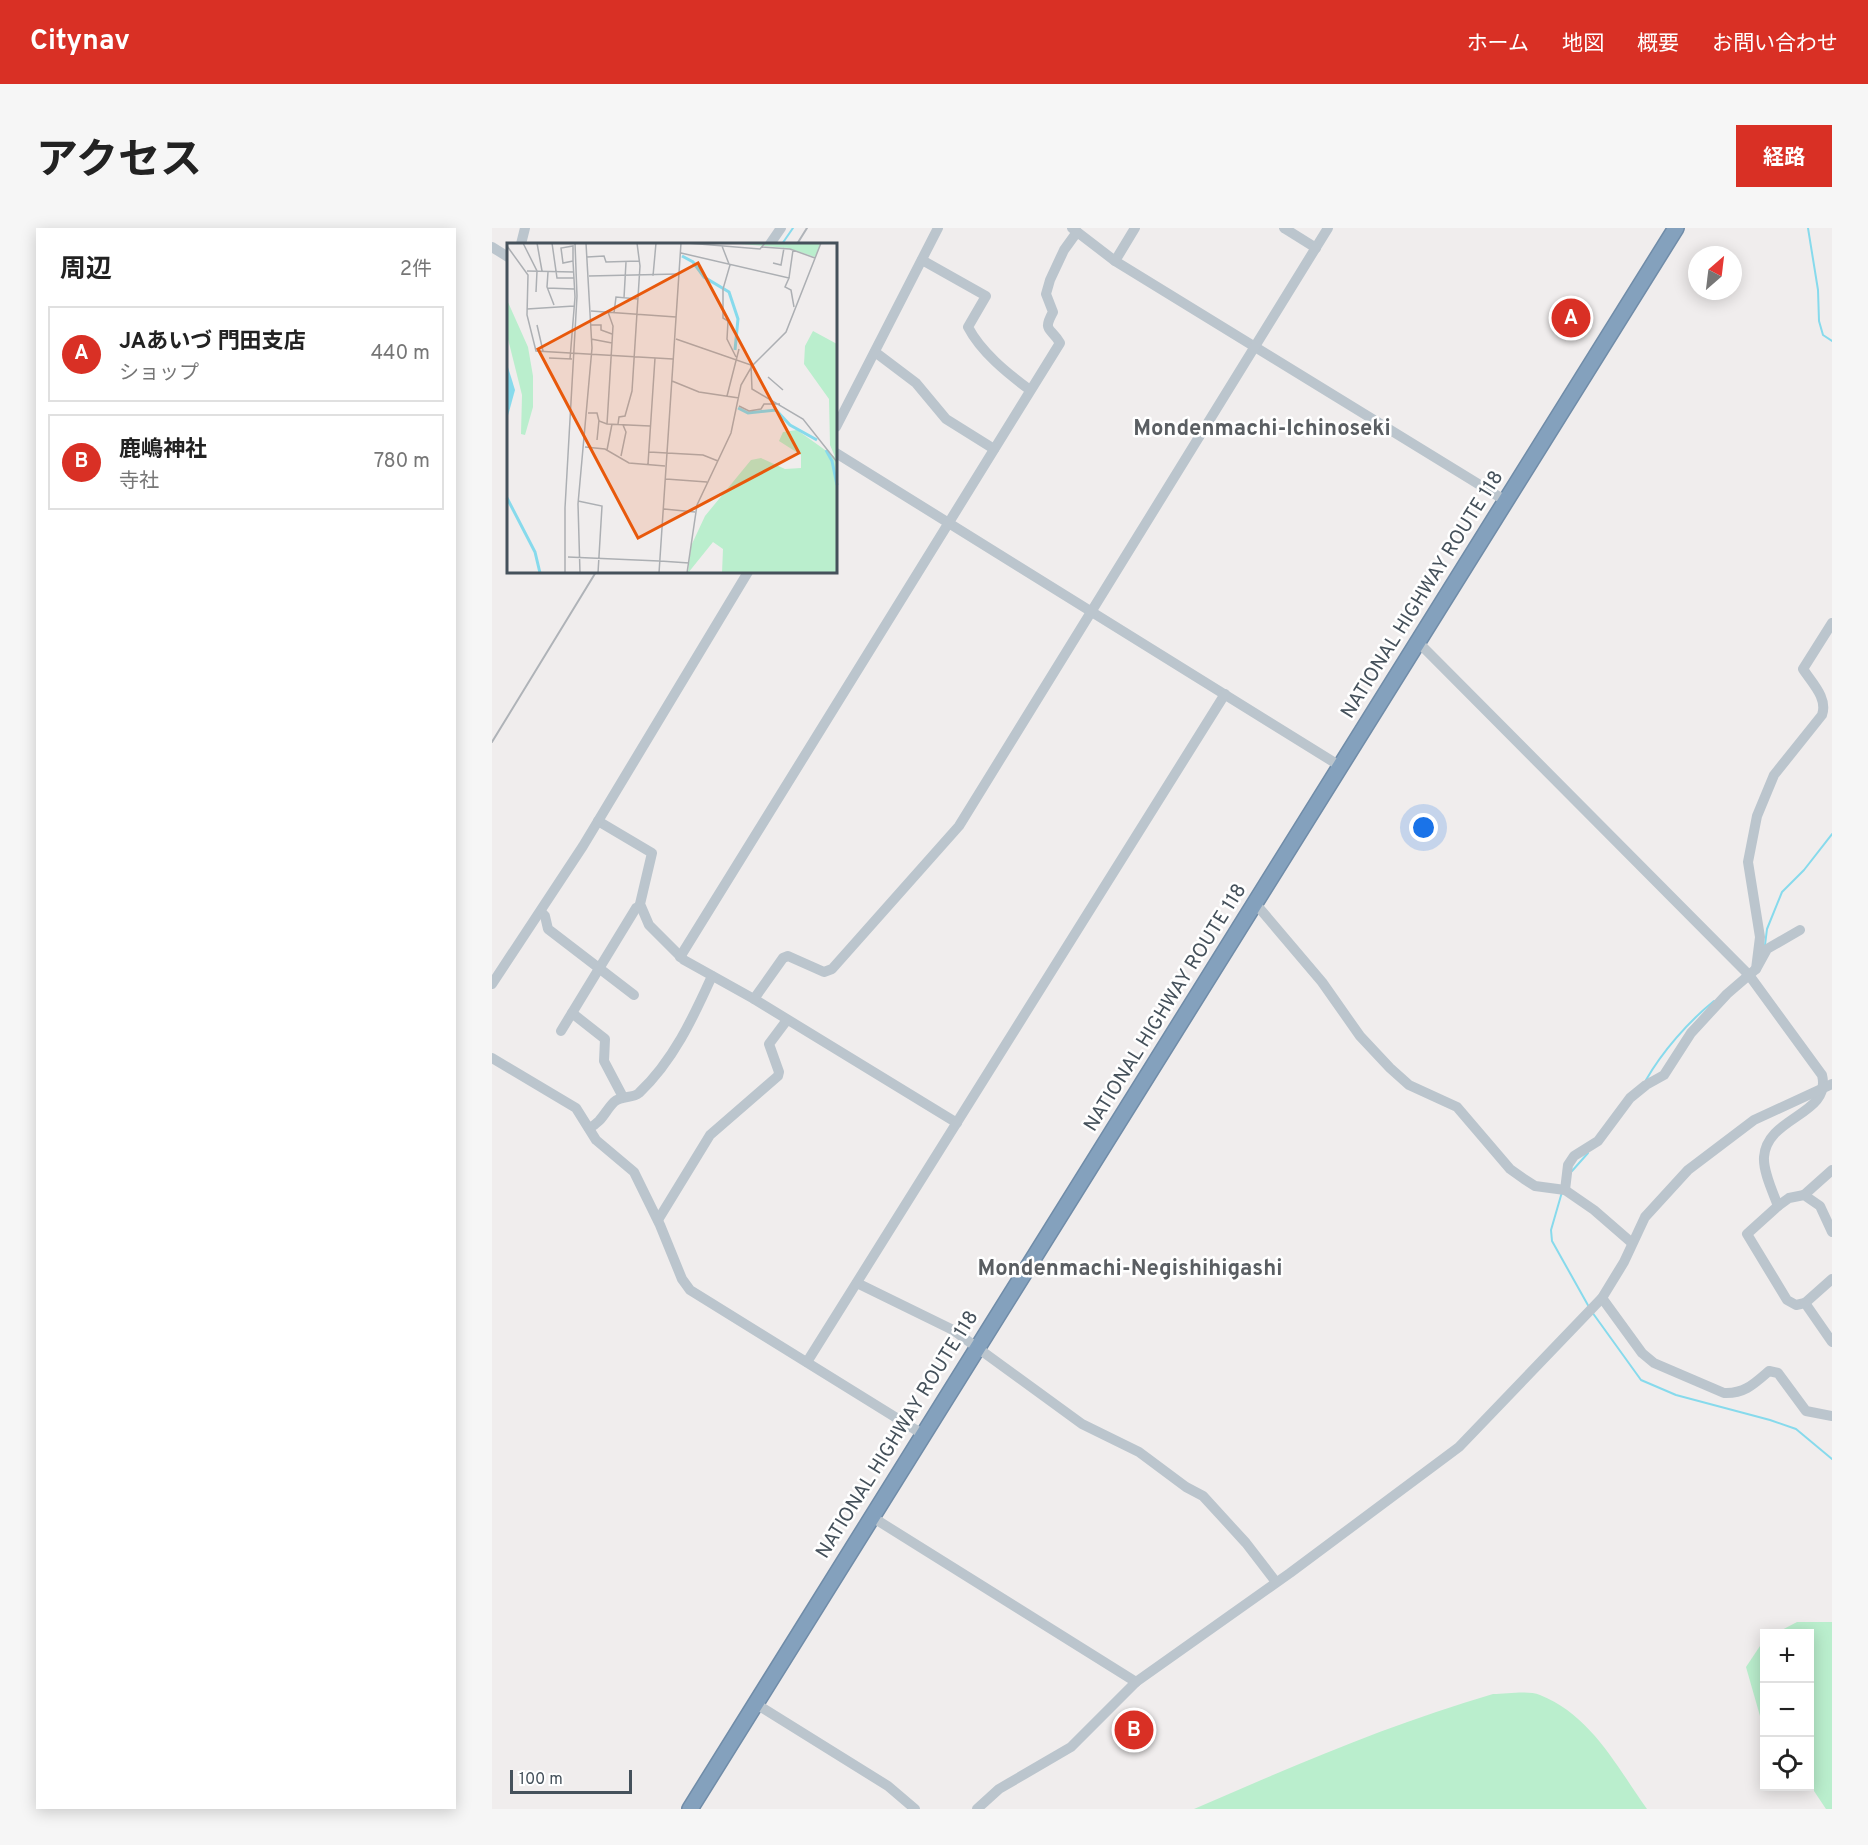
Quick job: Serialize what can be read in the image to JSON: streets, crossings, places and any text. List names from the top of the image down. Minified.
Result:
{"streets":{"highway":["NATIONAL HIGHWAY ROUTE 118"]},"districts":["Mondenmachi-Ichinoseki","Mondenmachi-Negishihigashi"],"scale_bar":"100 m","north":"top right","page":{"header":"Citynav","nav":["ホーム","地図","概要","お問い合わせ"],"title":"アクセス","buttons":"経路","heading":["周辺","2件"],"pins":["A","B"],"list":[{"mark":"A","name":"JAあいづ 門田支店","note":"ショップ","value":"440 m"},{"mark":"B","name":"鹿嶋神社","note":"寺社","value":"780 m"}],"map_buttons":["+","−"],"scale":"100 m"}}
